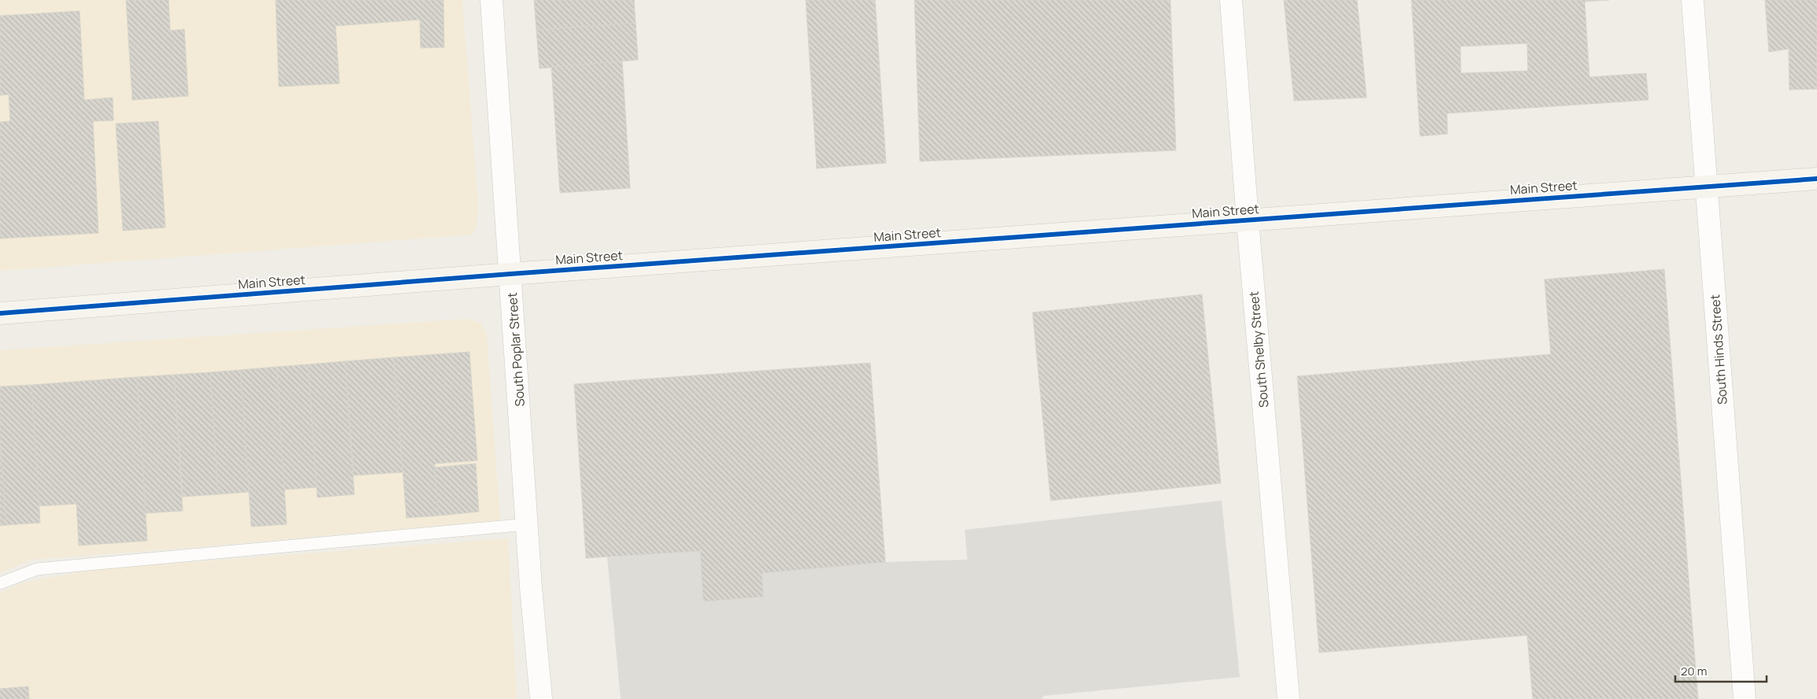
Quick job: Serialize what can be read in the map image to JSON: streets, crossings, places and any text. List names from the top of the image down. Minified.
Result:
{"streets":{"street":["Main Street","South Poplar Street","South Shelby Street","South Hinds Street"]},"crossings":[["Main Street","South Poplar Street"],["Main Street","South Shelby Street"],["Main Street","South Hinds Street"]],"scale_bar":"20 m"}
